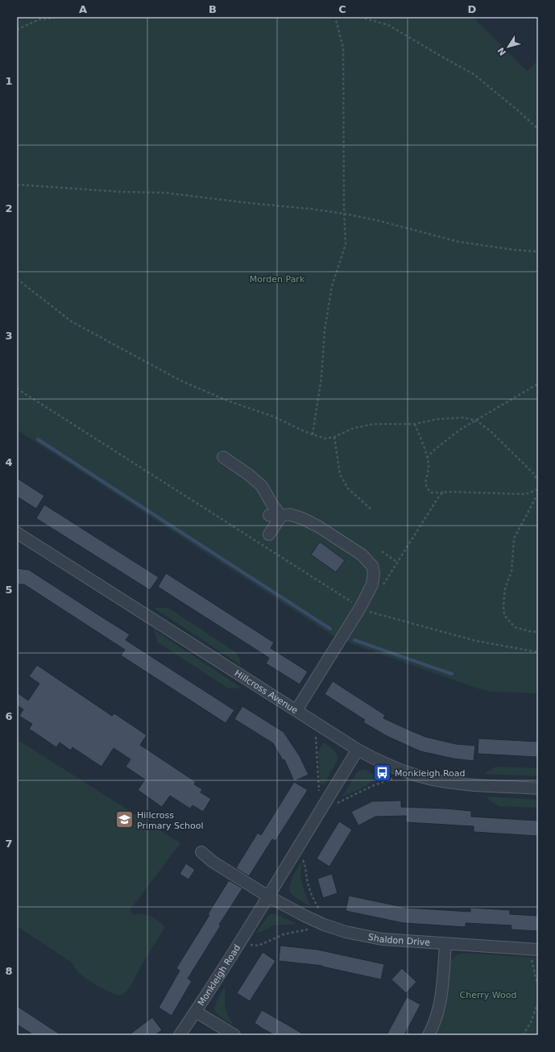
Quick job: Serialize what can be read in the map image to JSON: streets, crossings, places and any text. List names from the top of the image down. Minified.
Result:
{"streets":{"street":["Hillcross Avenue","Shaldon Drive","Monkleigh Road"]},"crossings":[["Hillcross Avenue","Monkleigh Road"],["Shaldon Drive","Monkleigh Road"]],"parks":["Morden Park","Cherry Wood"],"places":{"bus stop":["Monkleigh Road"],"school or university":["Hillcross Primary School"]},"north":"bottom left","grid":{"columns":["A","B","C","D"],"rows":["1","2","3","4","5","6","7","8"]}}
